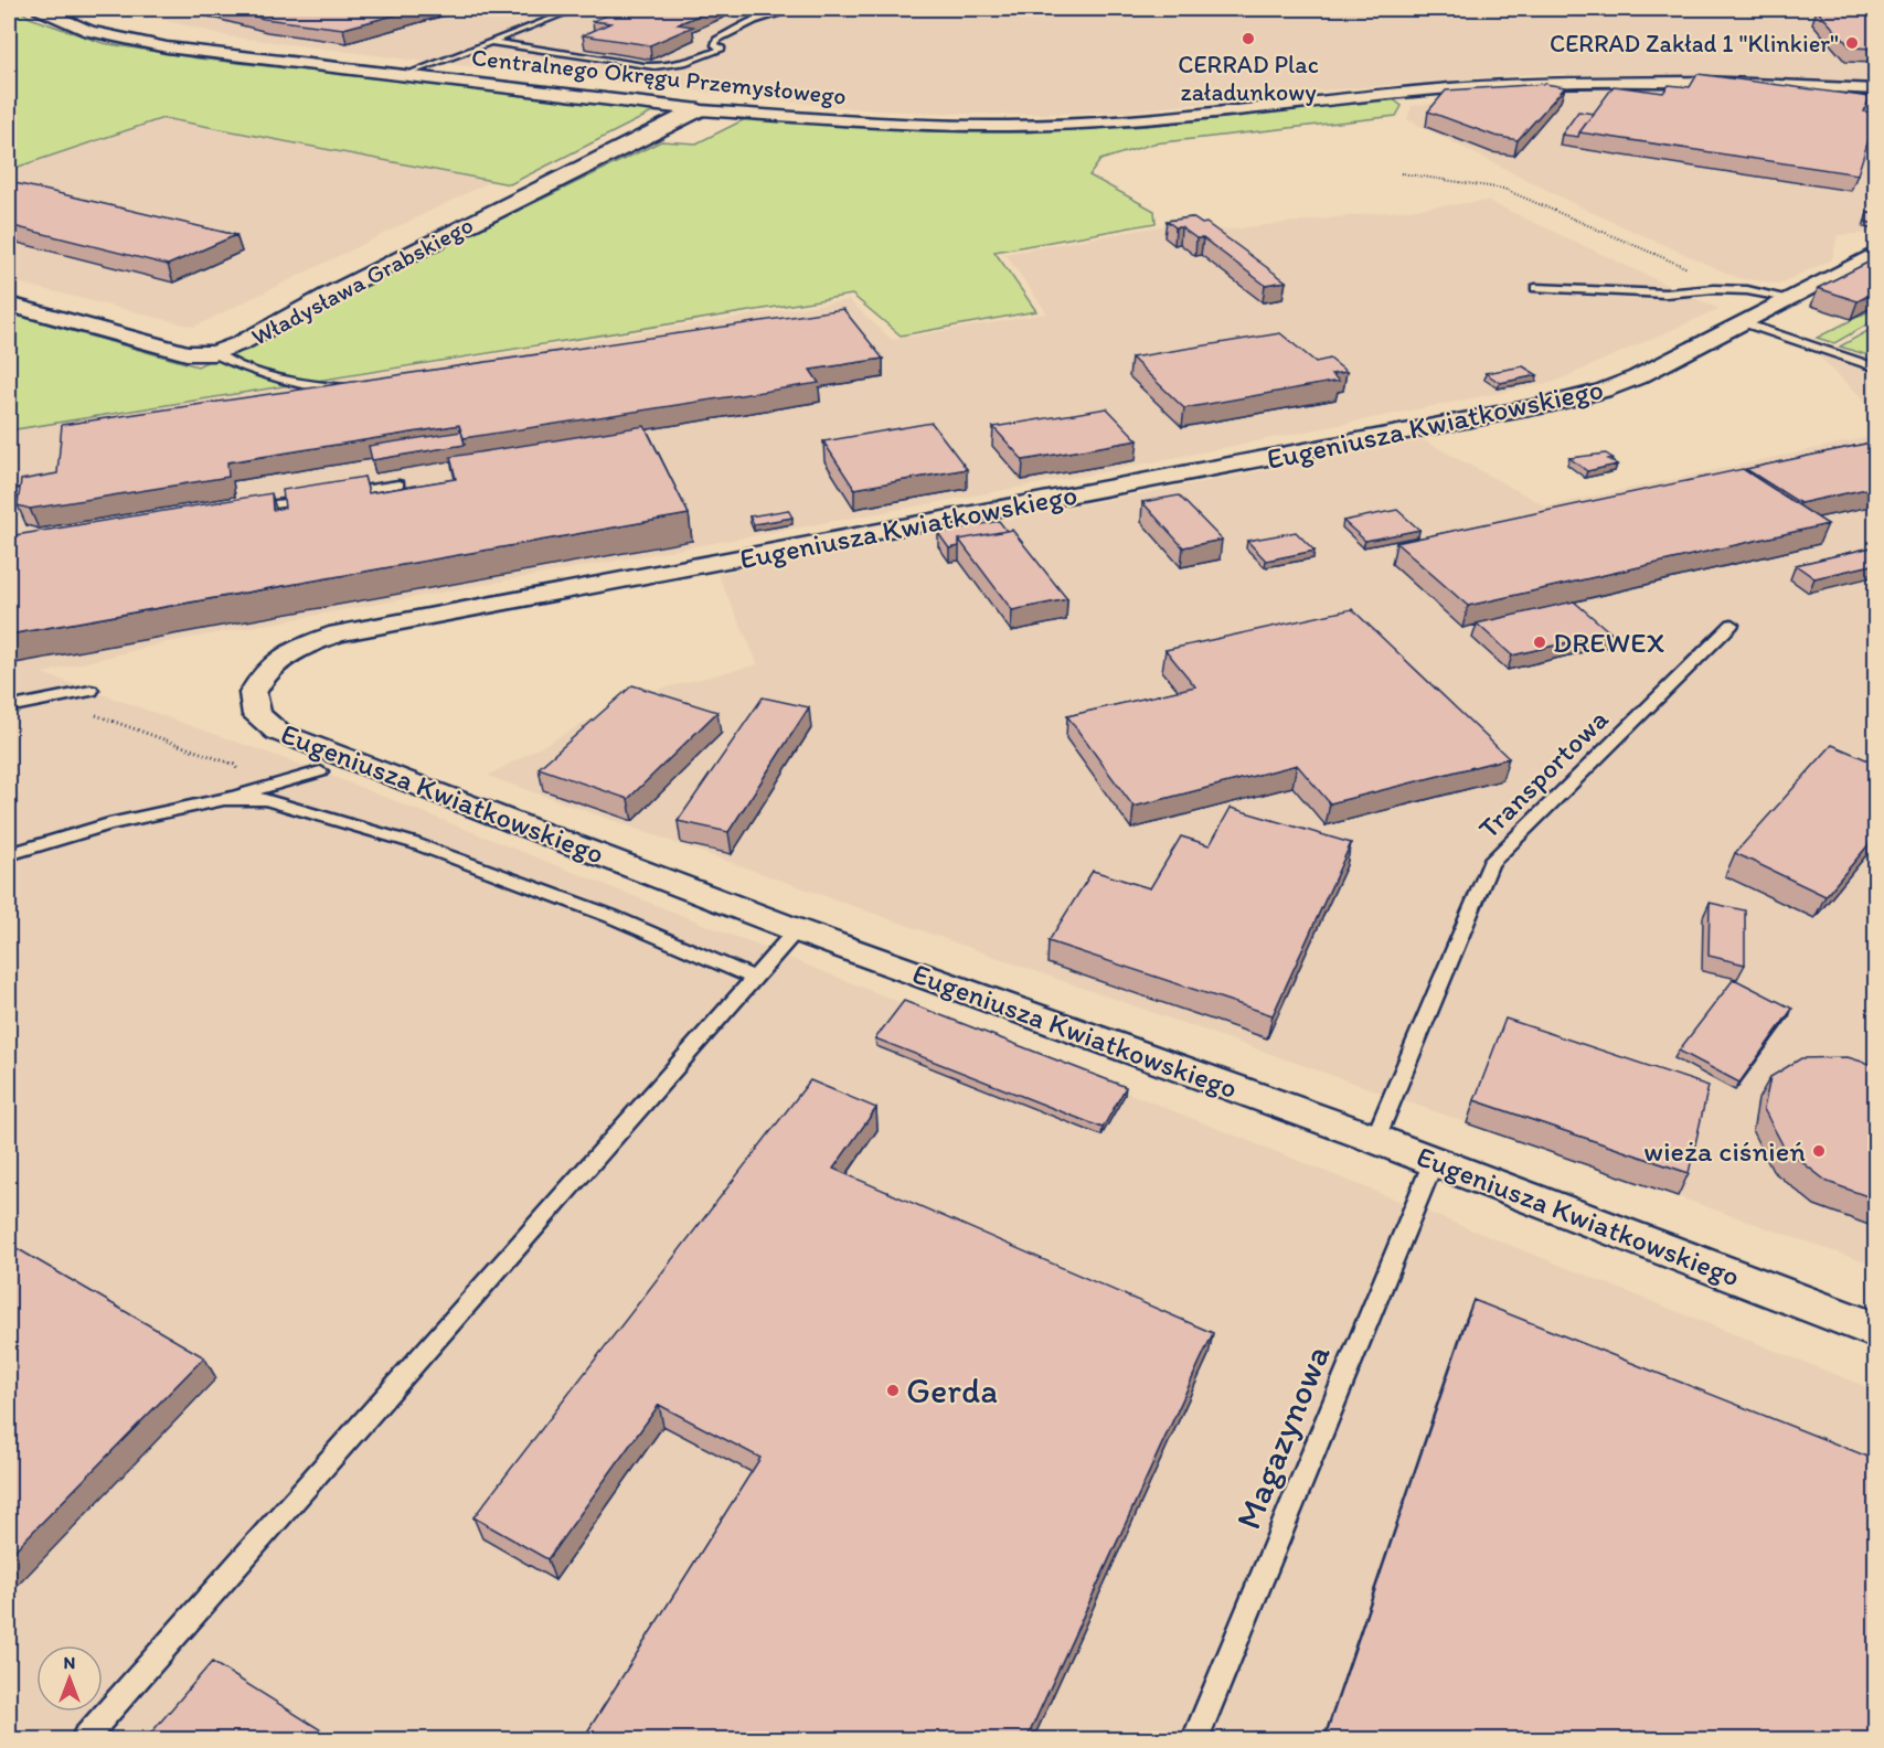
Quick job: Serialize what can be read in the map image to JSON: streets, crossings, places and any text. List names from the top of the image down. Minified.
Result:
{"streets":{"street":["Centralnego Okręgu Przemysłowego","Władysława Grabskiego","Eugeniusza Kwiatkowskiego"],"lane":["Transportowa","Magazynowa"]},"crossings":[["Centralnego Okręgu Przemysłowego","Władysława Grabskiego"],["Eugeniusza Kwiatkowskiego","Transportowa"],["Eugeniusza Kwiatkowskiego","Magazynowa"]],"places":["CERRAD Plac załadunkowy","CERRAD Zakład 1 \"Klinkier\"","DREWEX","wieża ciśnień","Gerda"],"north":"top"}
